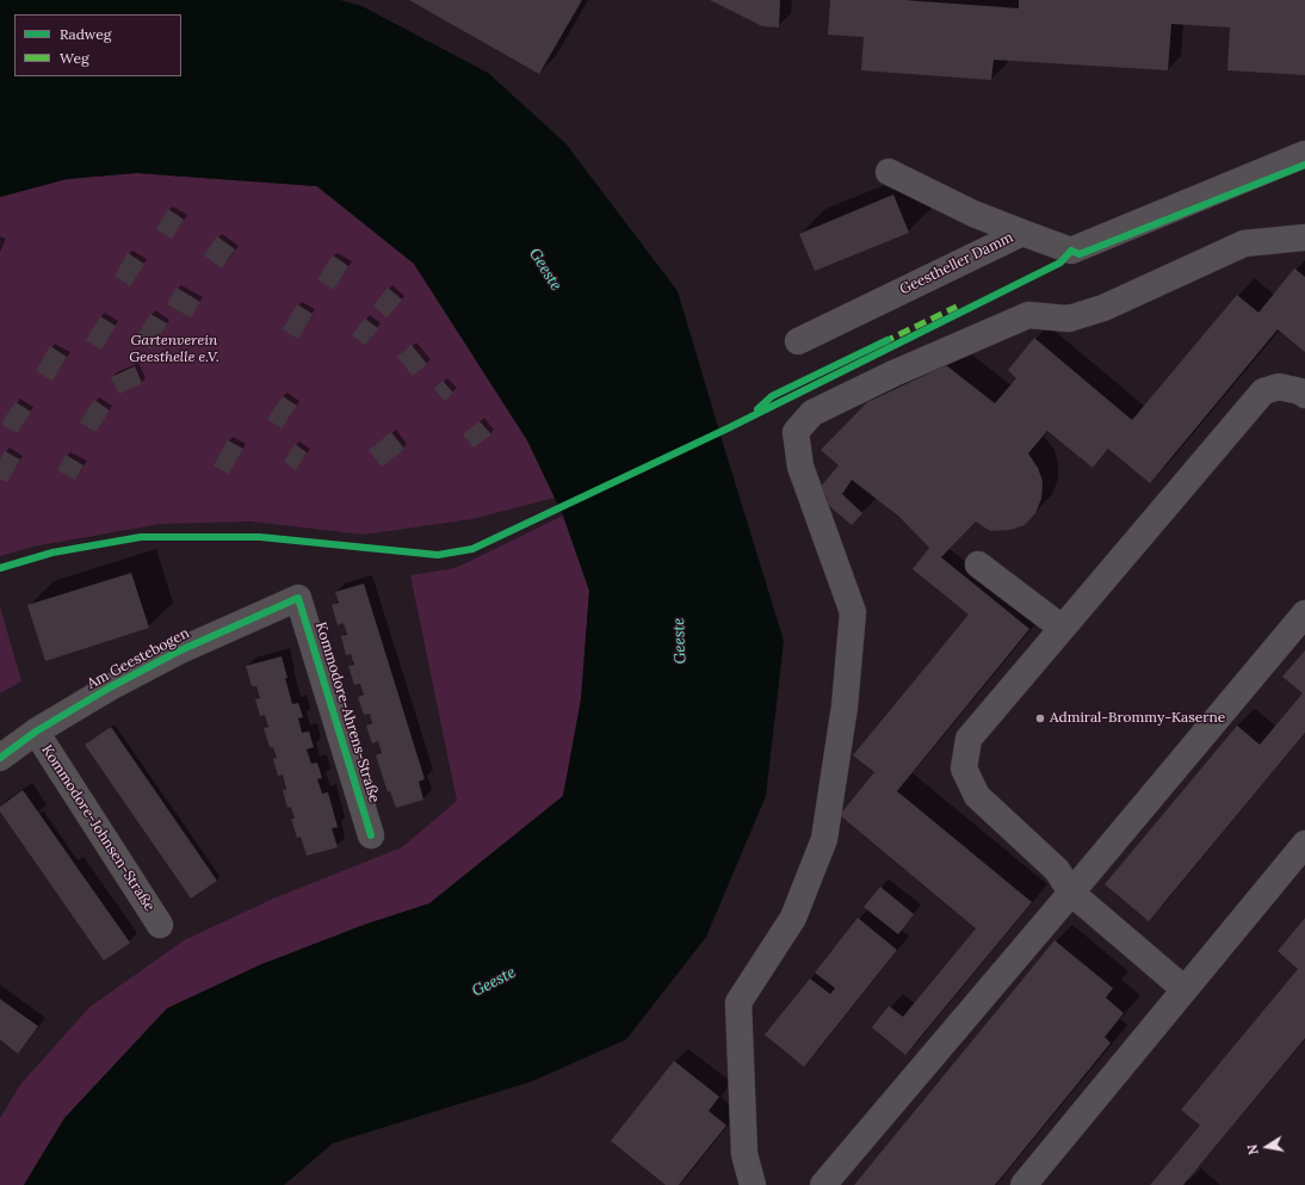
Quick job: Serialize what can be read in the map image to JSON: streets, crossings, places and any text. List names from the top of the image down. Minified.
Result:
{"streets":{"street":["Geestheller Damm","Am Geestebogen","Kommodore-Ahrens-Straße","Kommodore-Johnsen-Straße"]},"crossings":[["Am Geestebogen","Kommodore-Ahrens-Straße"],["Am Geestebogen","Kommodore-Johnsen-Straße"]],"water":["Geeste"],"parks":["Gartenverein Geesthelle e.V."],"places":["Admiral-Brommy-Kaserne"],"legend":["Radweg","Weg"],"north":"left"}
